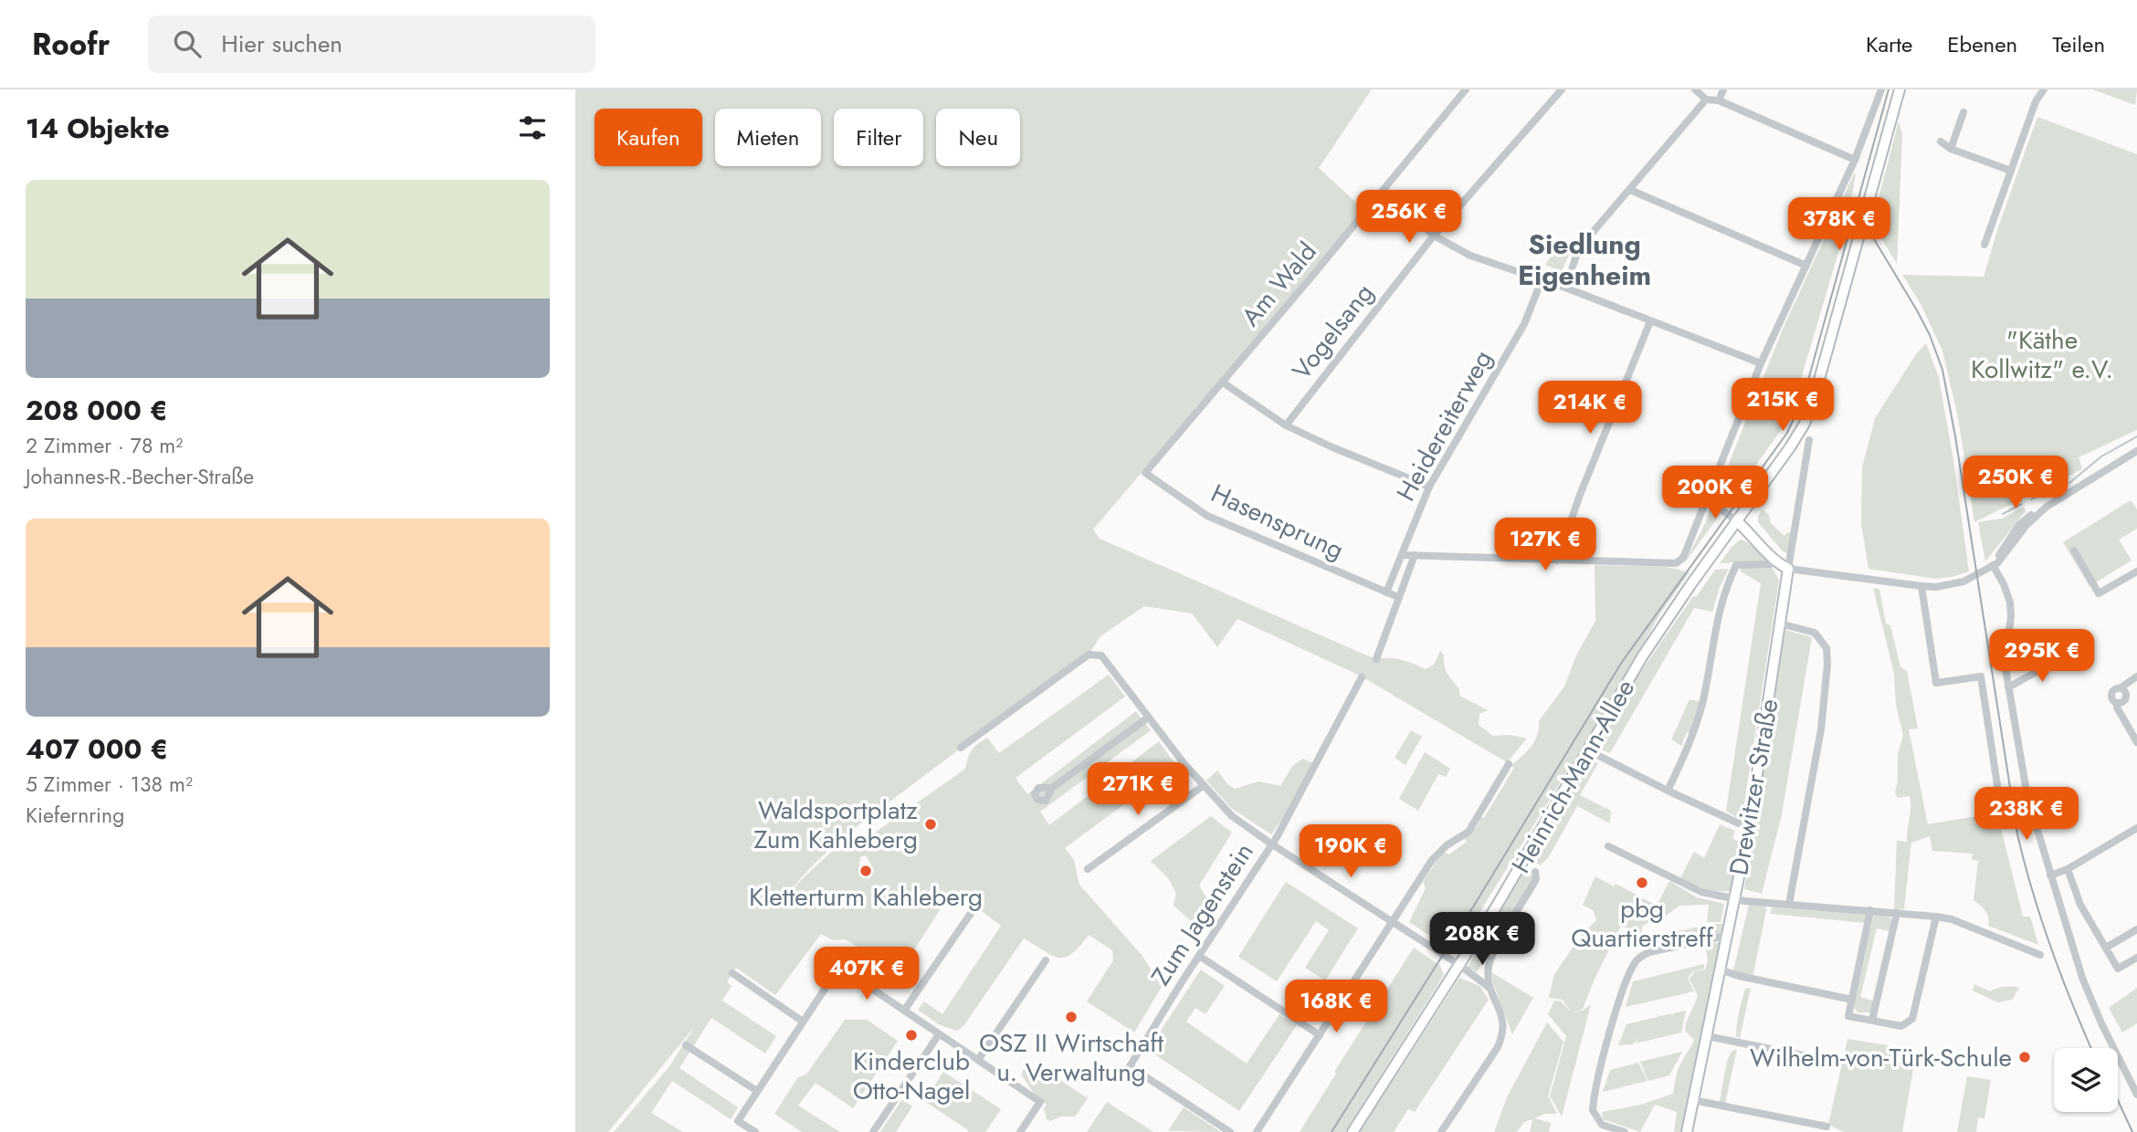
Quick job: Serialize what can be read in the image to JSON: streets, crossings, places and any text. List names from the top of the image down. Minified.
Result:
{"streets":{"main road":["Heinrich-Mann-Allee","Drewitzer Straße"],"street":["Am Wald","Vogelsang","Heidereiterweg","Hasensprung","Zum Jagenstein"]},"crossings":[["Am Wald","Hasensprung"],["Heidereiterweg","Hasensprung"]],"districts":["Siedlung Eigenheim"],"parks":["\"Käthe Kollwitz\" e.V."],"places":["Waldsportplatz Zum Kahleberg","Kletterturm Kahleberg","pbg Quartierstreff","OSZ II Wirtschaft u. Verwaltung","Kinderclub Otto-Nagel","Wilhelm-von-Türk-Schule"],"page":{"header":"Roofr","search":"Hier suchen","nav":["Karte","Ebenen","Teilen"],"heading":"14 Objekte","chip":["Kaufen","Mieten","Filter","Neu"],"list":[{"name":"208 000 €","note":"2 Zimmer · 78 m² · Johannes-R.-Becher-Straße"},{"name":"407 000 €","note":"5 Zimmer · 138 m² · Kiefernring"}],"price":["256K €","378K €","215K €","214K €","250K €","200K €","127K €","295K €","271K €","238K €","190K €","208K €","407K €","168K €"]}}
